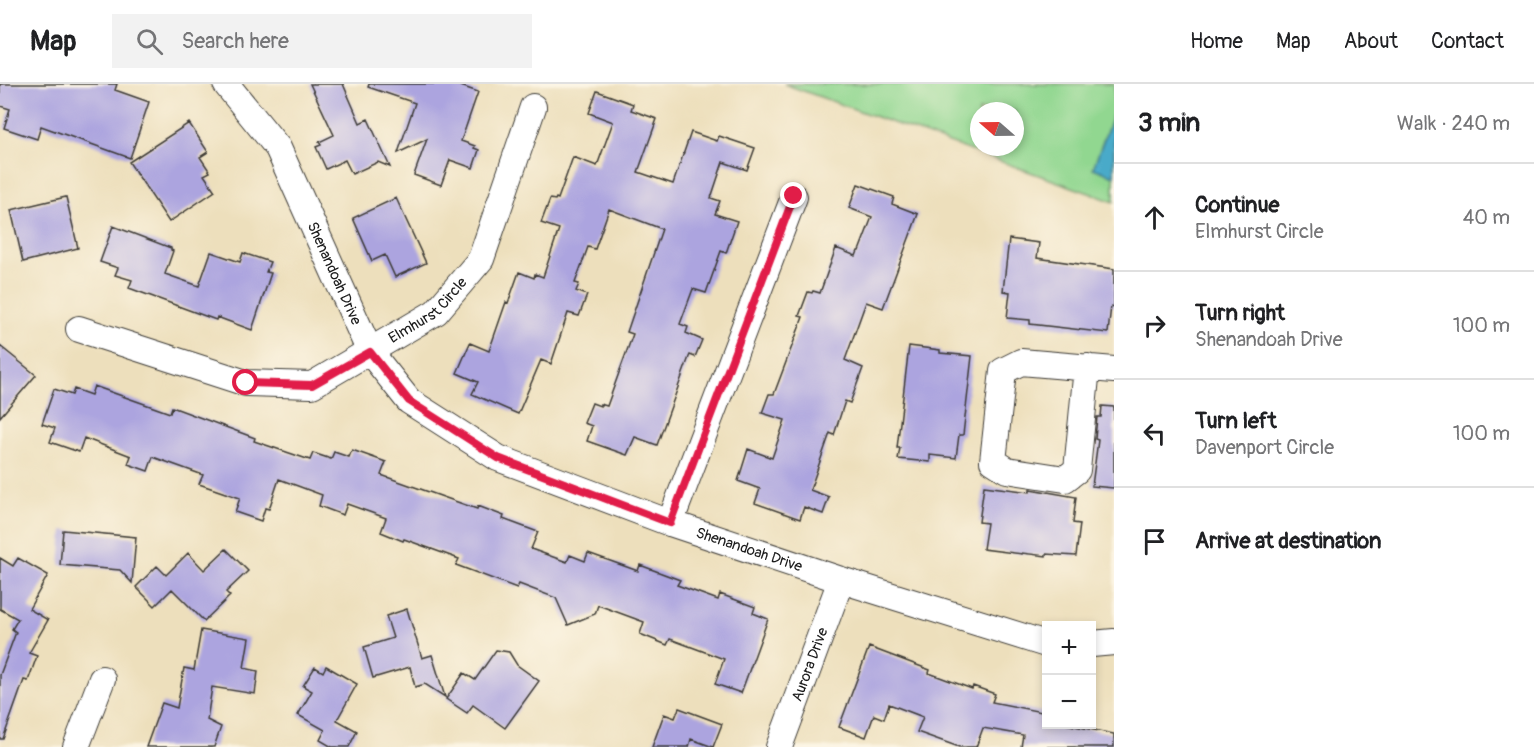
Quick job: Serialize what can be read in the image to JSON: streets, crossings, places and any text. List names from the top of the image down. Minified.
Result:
{"streets":{"street":["Shenandoah Drive","Elmhurst Circle","Aurora Drive"]},"crossings":[["Shenandoah Drive","Elmhurst Circle"],["Shenandoah Drive","Aurora Drive"]],"north":"left","page":{"header":"Map","search":"Search here","nav":["Home","Map","About","Contact"],"heading":["3 min","Walk · 240 m"],"list":[["Continue","Elmhurst Circle","40 m"],["Turn right","Shenandoah Drive","100 m"],["Turn left","Davenport Circle","100 m"],"Arrive at destination"],"map_buttons":["+","−"]}}
